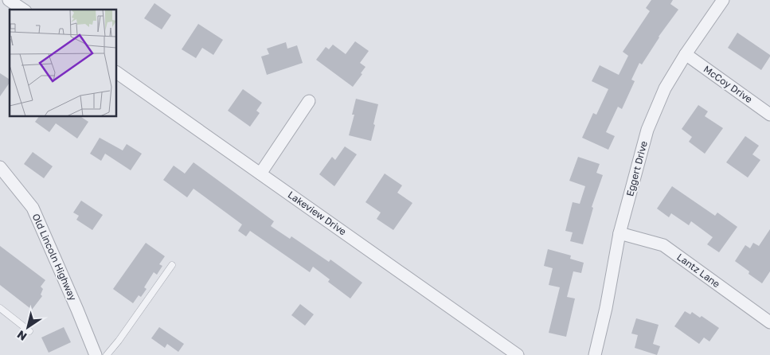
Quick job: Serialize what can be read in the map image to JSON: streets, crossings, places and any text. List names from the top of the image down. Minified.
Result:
{"streets":{"street":["McCoy Drive","Eggert Drive","Lakeview Drive","Old Lincoln Highway","Lantz Lane"]},"crossings":[["McCoy Drive","Eggert Drive"],["Eggert Drive","Lantz Lane"]],"north":"bottom left"}
